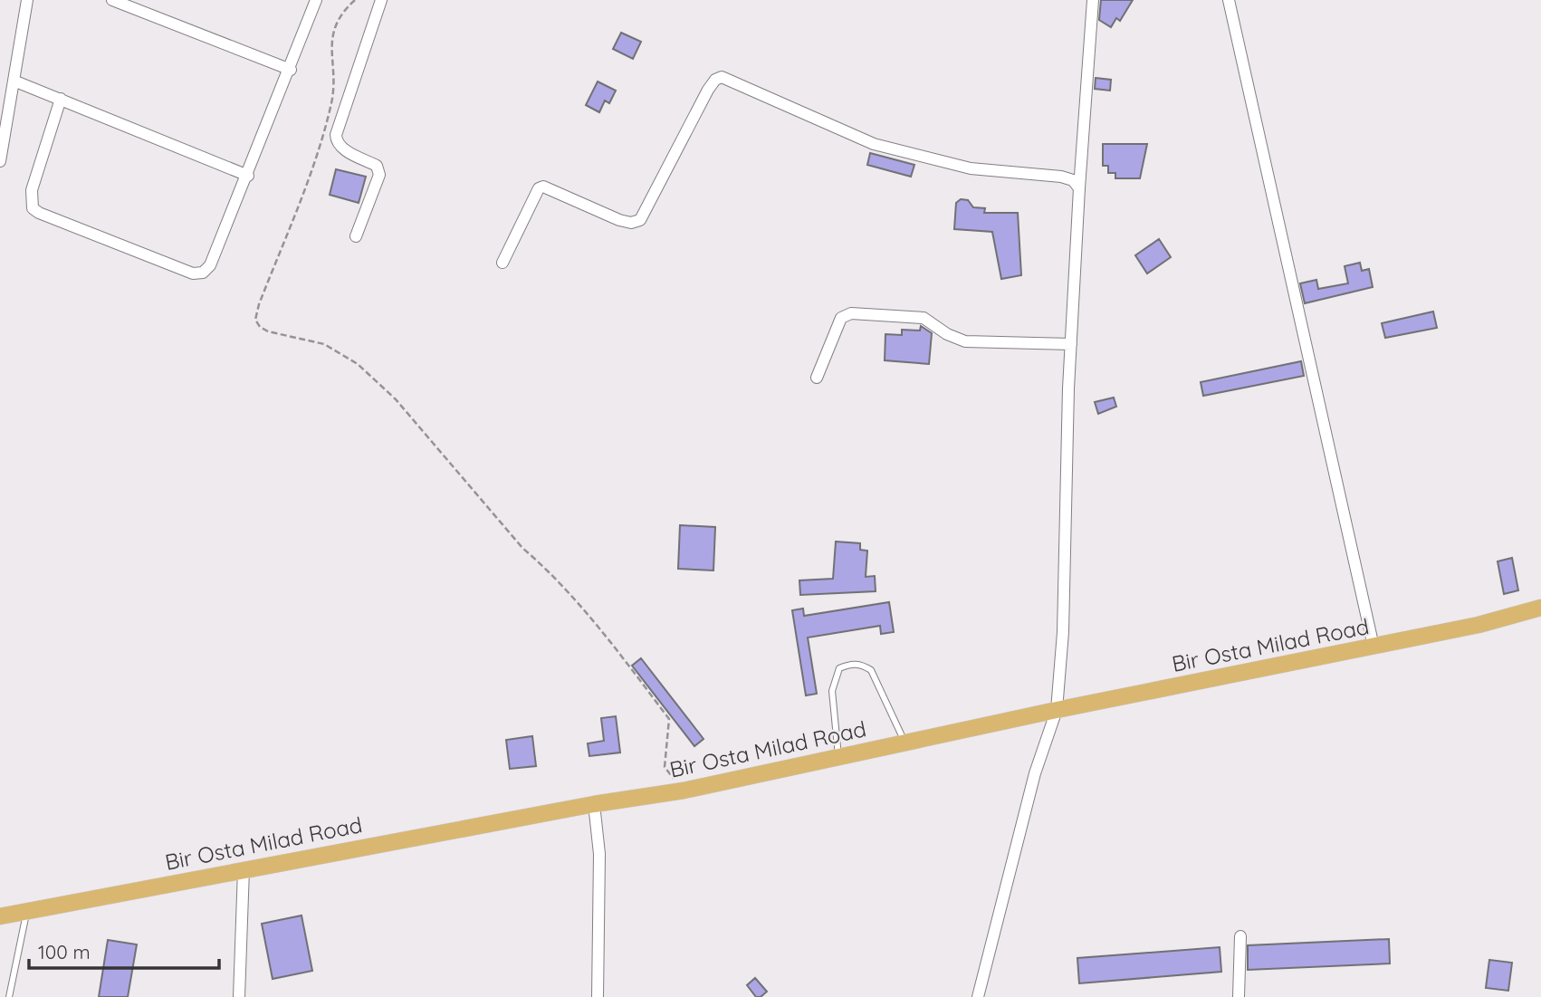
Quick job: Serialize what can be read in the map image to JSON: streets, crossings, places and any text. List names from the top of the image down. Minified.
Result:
{"streets":{"main road":["Bir Osta Milad Road"]},"scale_bar":"100 m"}
